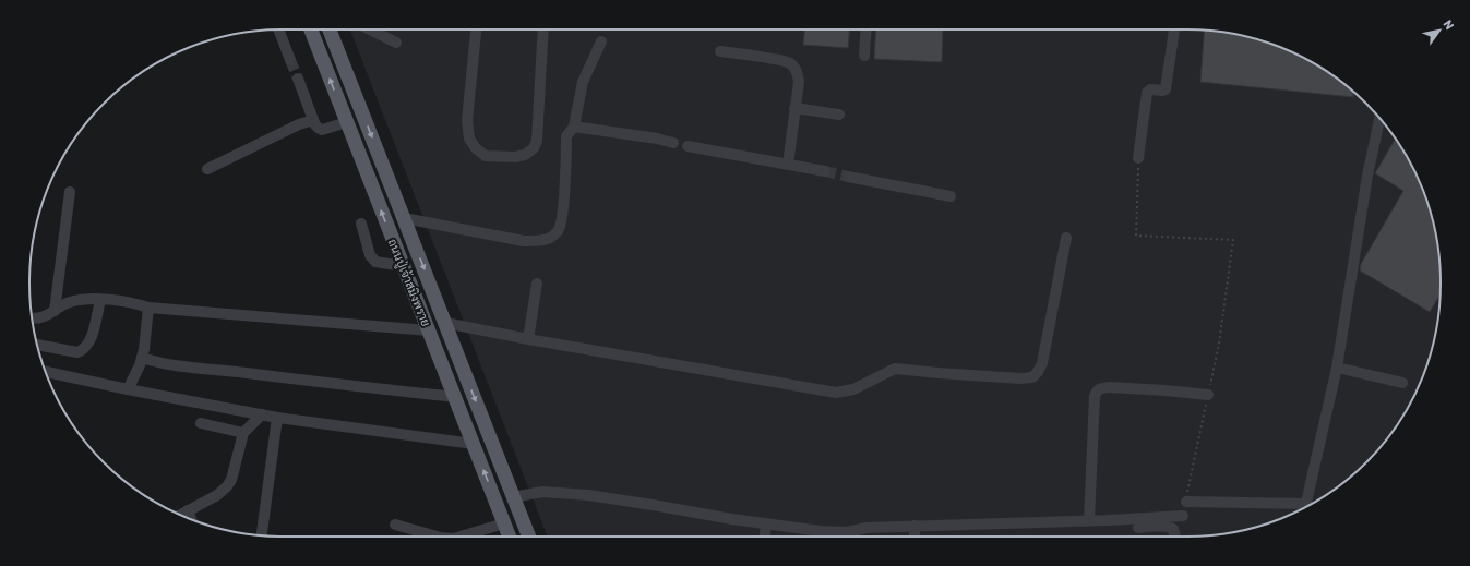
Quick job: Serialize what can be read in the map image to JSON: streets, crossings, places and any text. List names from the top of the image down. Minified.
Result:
{"streets":{"main road":["ถนนปู่เจ้าสมิงพราย"]},"north":"top right"}
